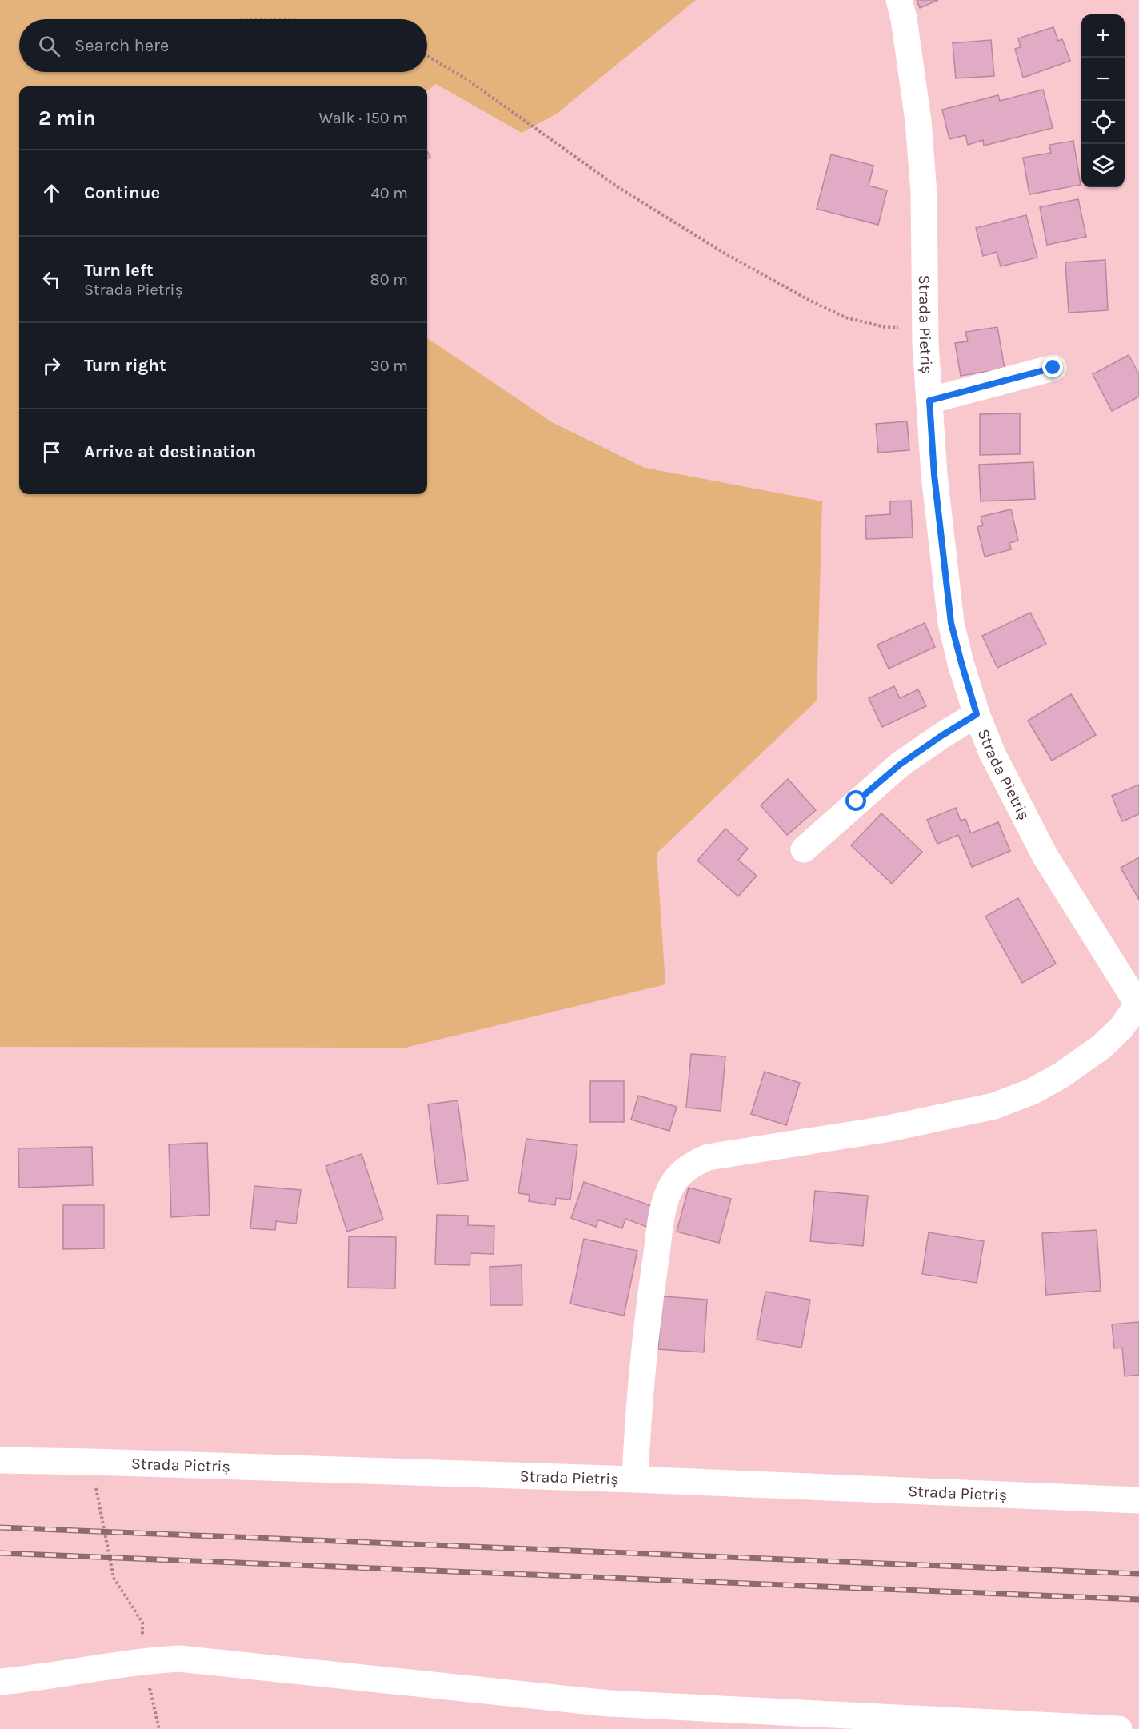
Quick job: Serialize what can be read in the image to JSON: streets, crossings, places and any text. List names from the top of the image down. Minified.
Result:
{"streets":{"street":["Strada Pietriș"]},"page":{"map_buttons":["+","−"],"search":"Search here","heading":["2 min","Walk · 150 m"],"list":[["Continue","40 m"],["Turn left","Strada Pietriș","80 m"],["Turn right","30 m"],"Arrive at destination"]}}
